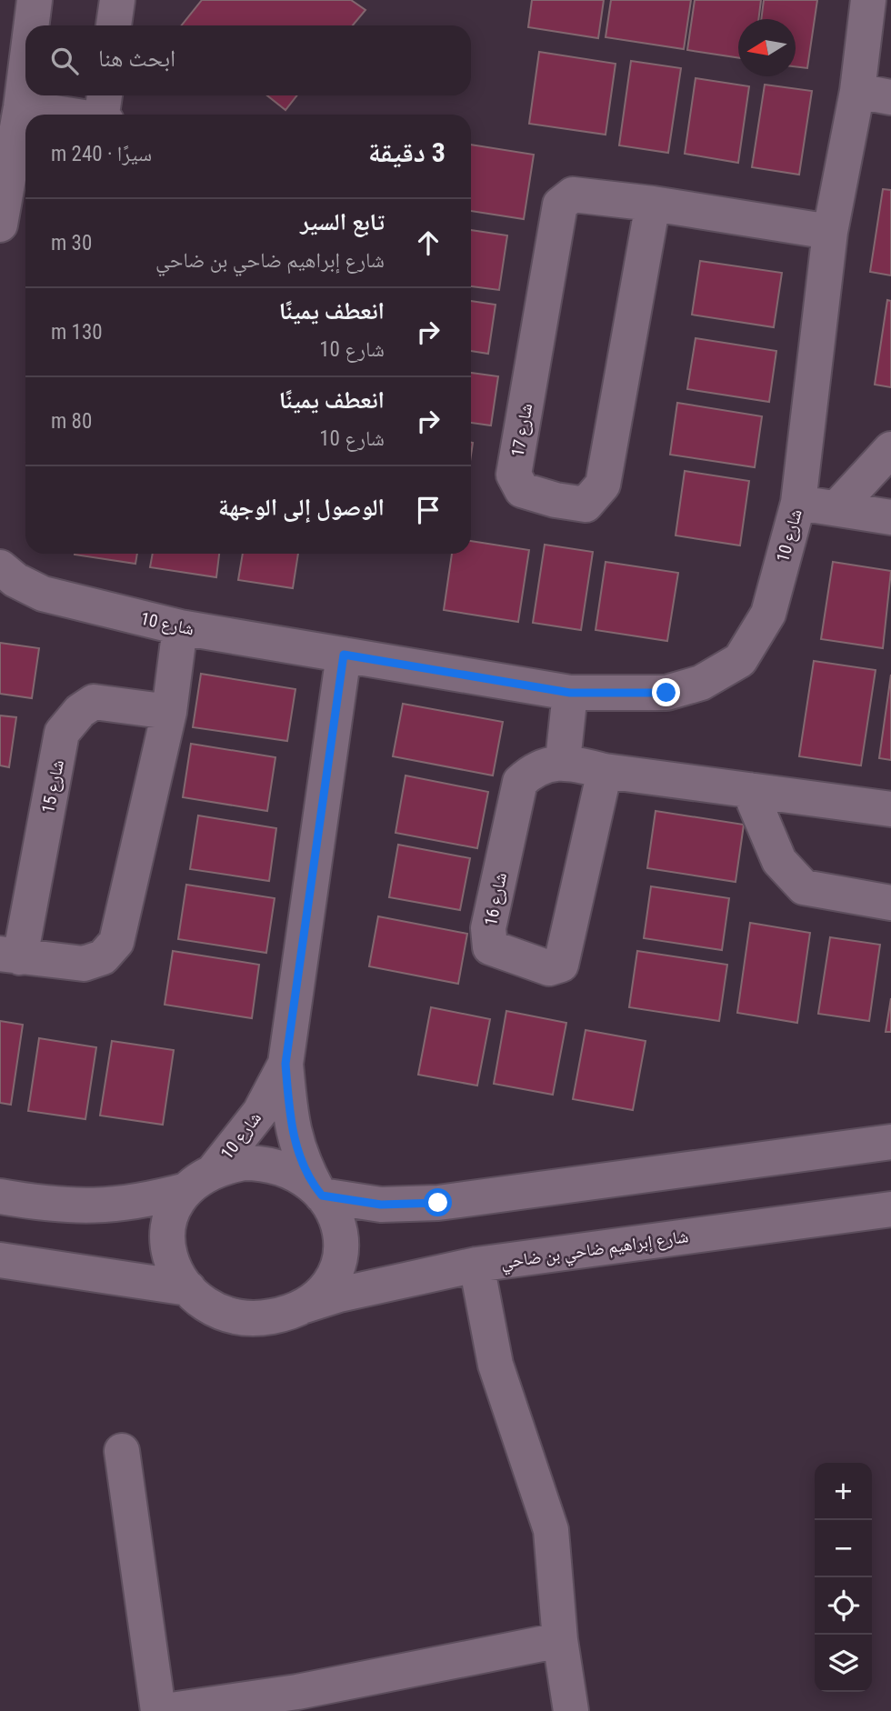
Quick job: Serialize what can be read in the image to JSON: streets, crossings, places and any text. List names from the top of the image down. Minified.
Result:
{"streets":{"street":["شارع 17","شارع 10","شارع 15","شارع 16","شارع إبراهيم ضاحي بن ضاحي"]},"crossings":[["شارع 17","شارع 10"],["شارع 10","شارع 15"],["شارع 10","شارع إبراهيم ضاحي بن ضاحي"]],"north":"left","page":{"search":"ابحث هنا","heading":["3 دقيقة","سيرًا · 240 m"],"list":[["تابع السير","شارع إبراهيم ضاحي بن ضاحي","30 m"],["انعطف يمينًا","شارع 10","130 m"],["انعطف يمينًا","شارع 10","80 m"],"الوصول إلى الوجهة"],"map_buttons":["+","−"]}}
